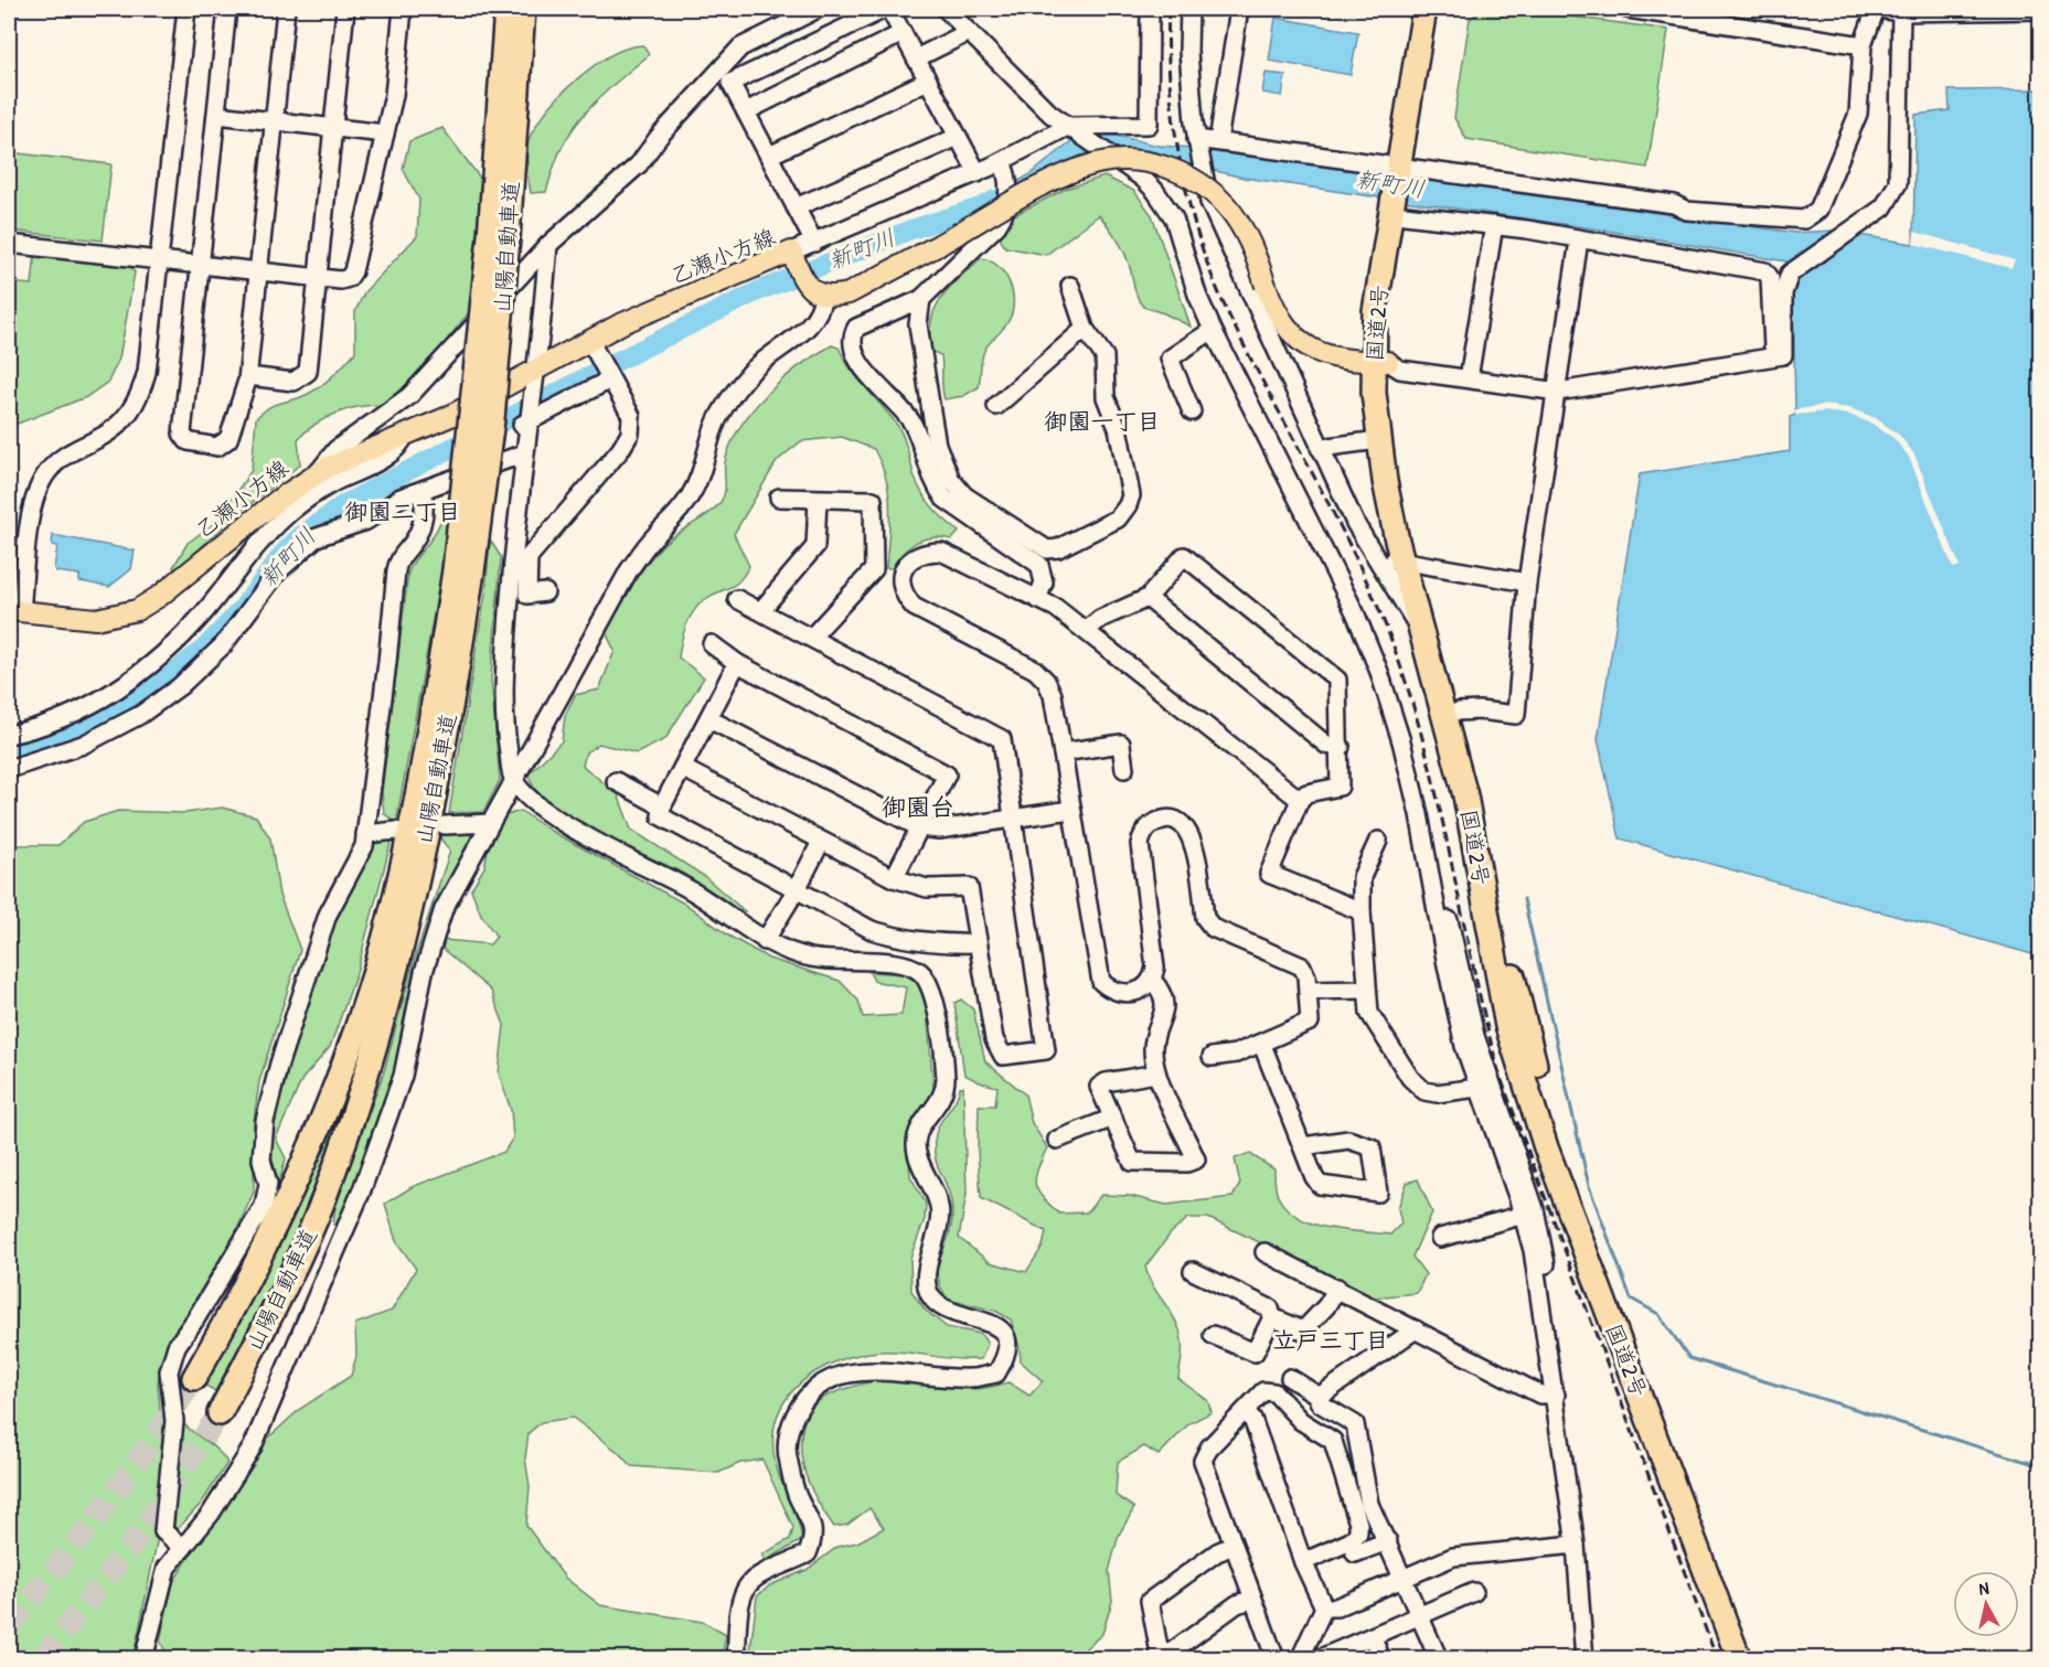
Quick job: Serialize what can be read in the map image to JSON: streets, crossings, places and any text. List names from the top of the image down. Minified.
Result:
{"streets":{"highway":["山陽自動車道","国道2号"],"main road":["乙瀬小方線"]},"districts":["御園一丁目","御園二丁目","御園台","立戸三丁目"],"water":["新町川"],"north":"top"}
